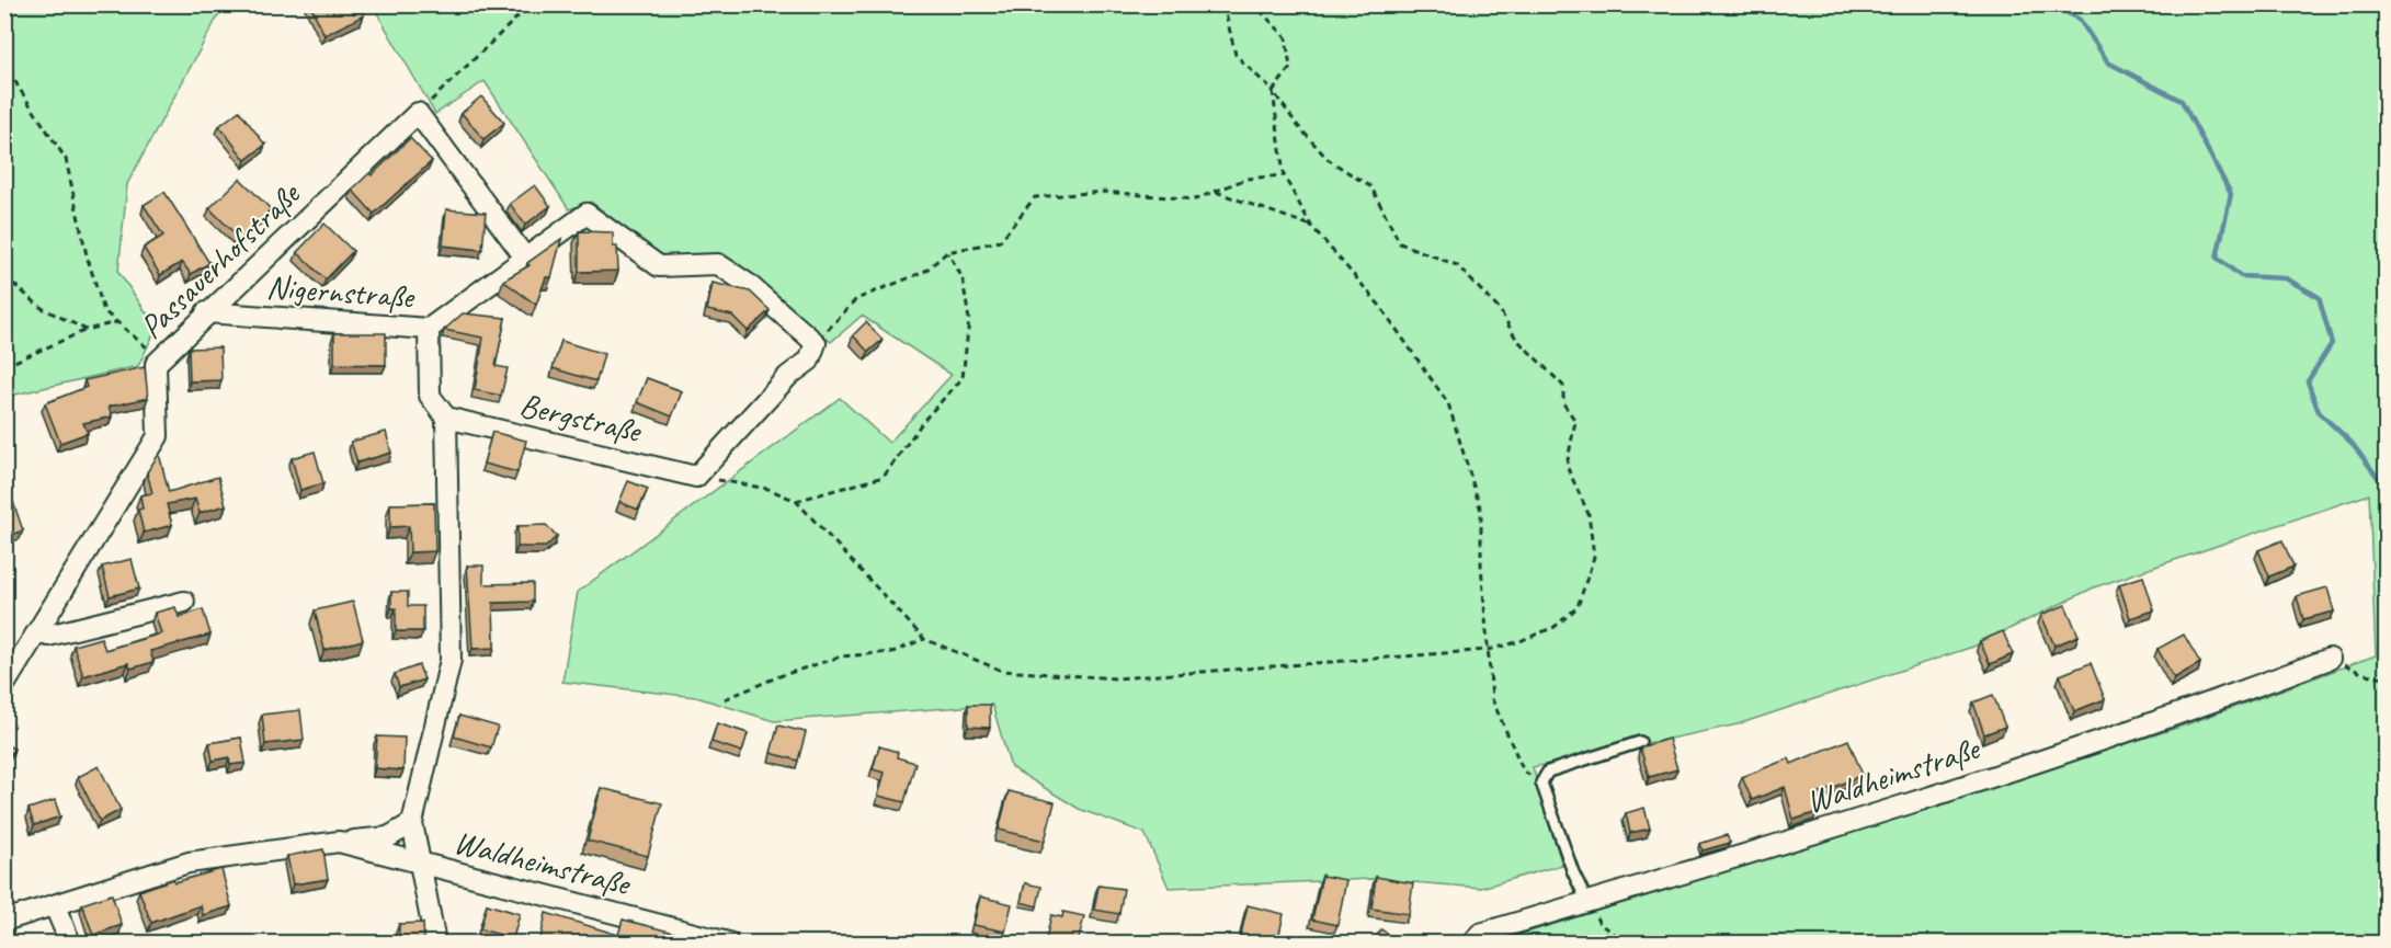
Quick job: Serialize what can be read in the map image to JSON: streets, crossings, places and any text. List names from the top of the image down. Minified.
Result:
{"streets":{"street":["Passauerhofstraße","Nigernstraße","Bergstraße","Waldheimstraße"]},"crossings":[["Passauerhofstraße","Nigernstraße"]]}
